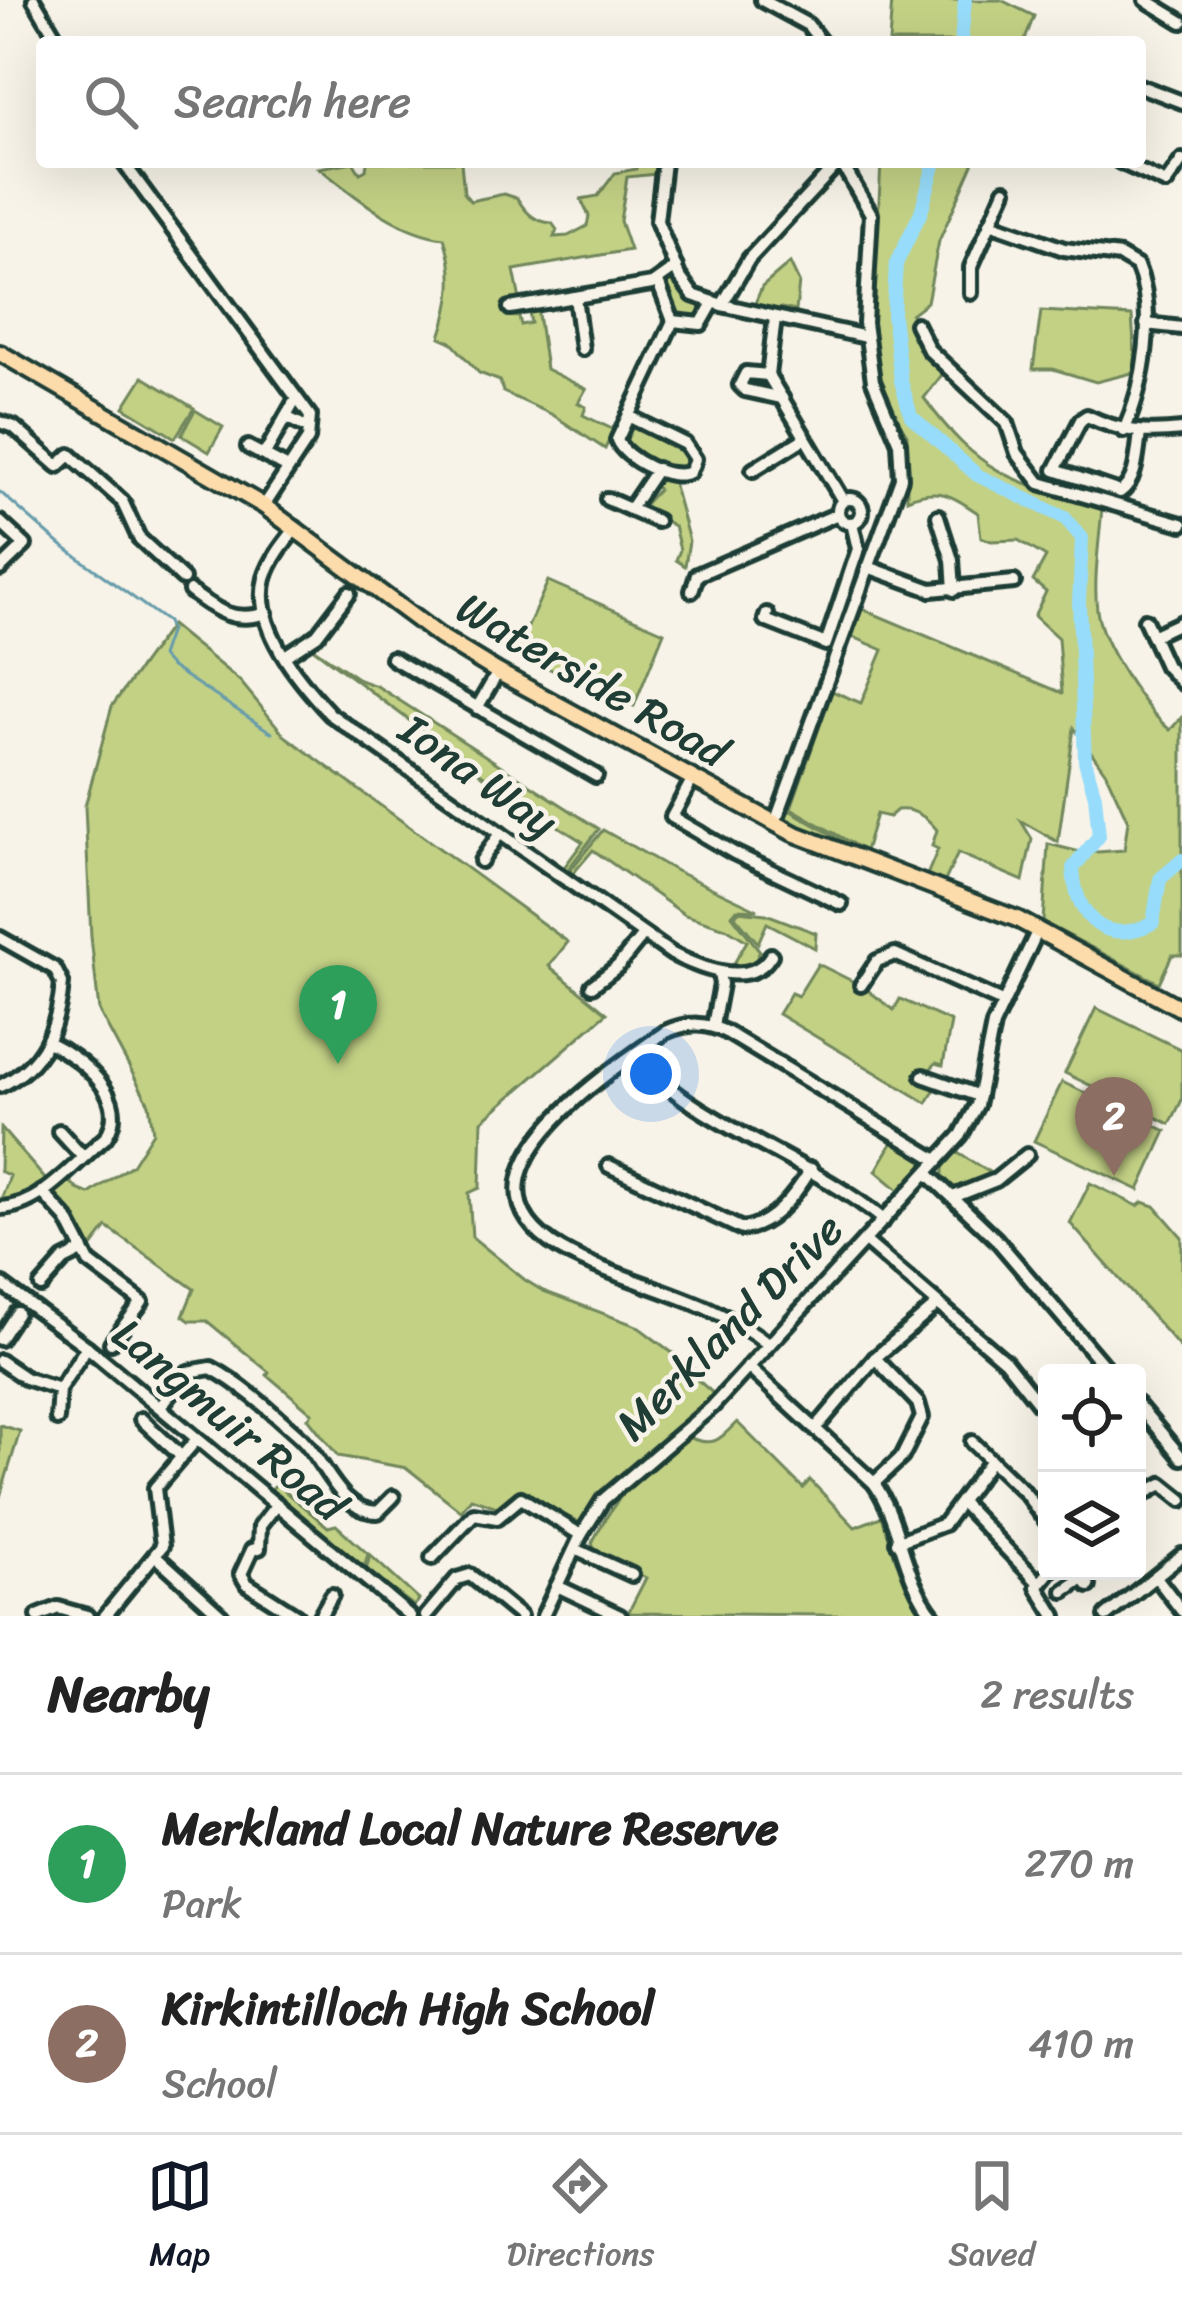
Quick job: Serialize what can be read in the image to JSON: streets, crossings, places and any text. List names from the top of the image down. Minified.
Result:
{"streets":{"main road":["Waterside Road"],"street":["Iona Way","Merkland Drive","Langmuir Road"]},"crossings":[["Waterside Road","Merkland Drive"]],"page":{"search":"Search here","pins":["1","2"],"heading":["Nearby","2 results"],"list":[{"mark":"1","name":"Merkland Local Nature Reserve","note":"Park","value":"270 m"},{"mark":"2","name":"Kirkintilloch High School","note":"School","value":"410 m"}],"nav":["Map","Directions","Saved"]}}
